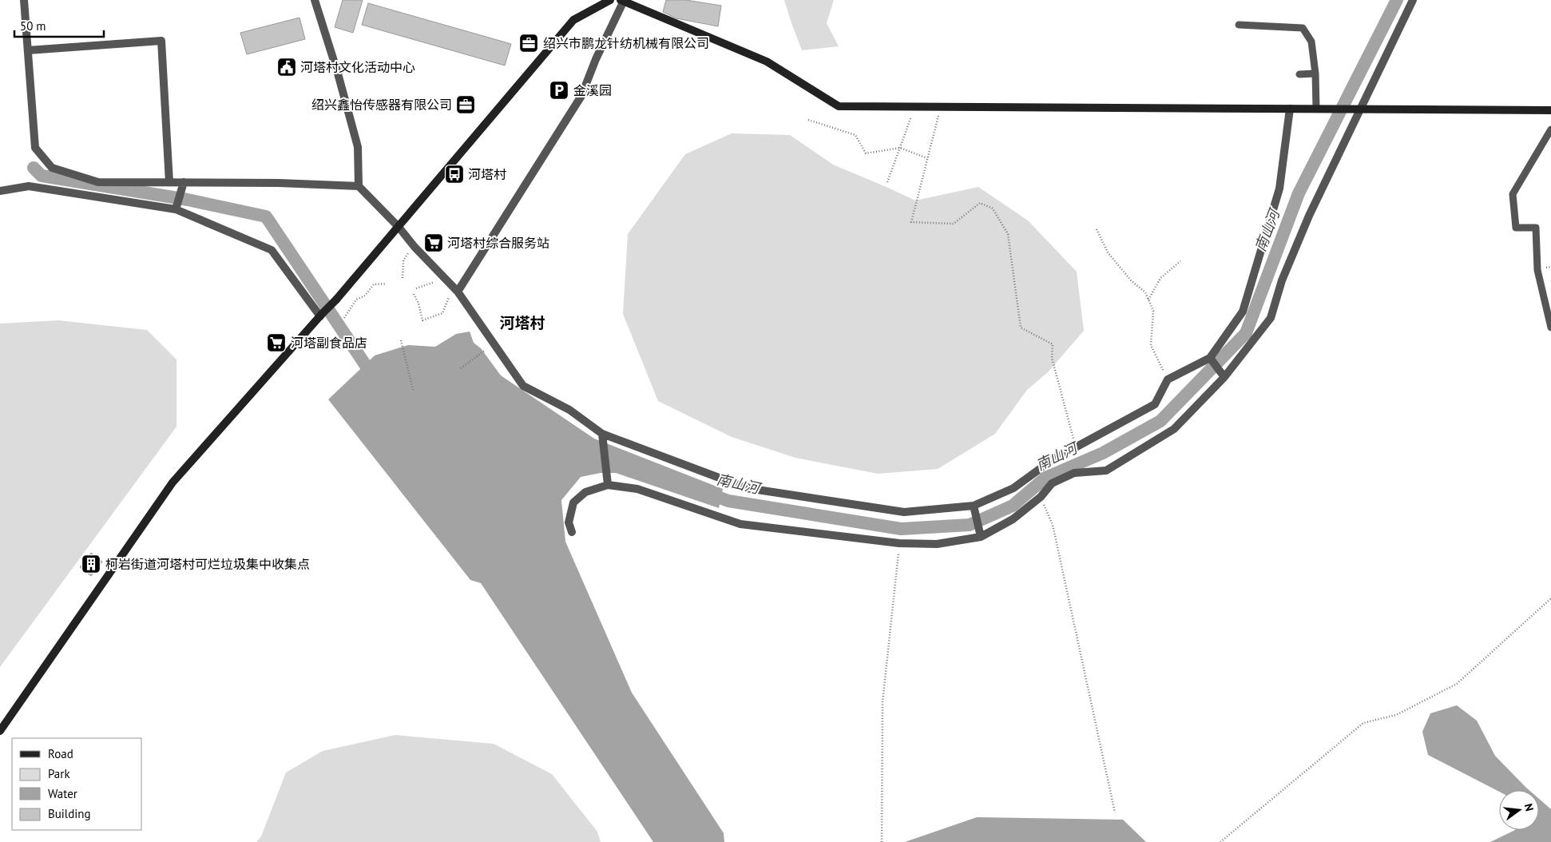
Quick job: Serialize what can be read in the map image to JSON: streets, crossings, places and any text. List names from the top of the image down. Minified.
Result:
{"districts":["河塔村"],"water":["南山河"],"places":{"office":["绍兴市鹏龙针纺机械有限公司","绍兴鑫怡传感器有限公司"],"public building":["河塔村文化活动中心"],"parking":["金溪园"],"bus stop":["河塔村"],"supermarket":["河塔村综合服务站","河塔副食品店"],"building":["柯岩街道河塔村可烂垃圾集中收集点"]},"legend":["Road","Park","Water","Building"],"scale_bar":"50 m","north":"right"}
